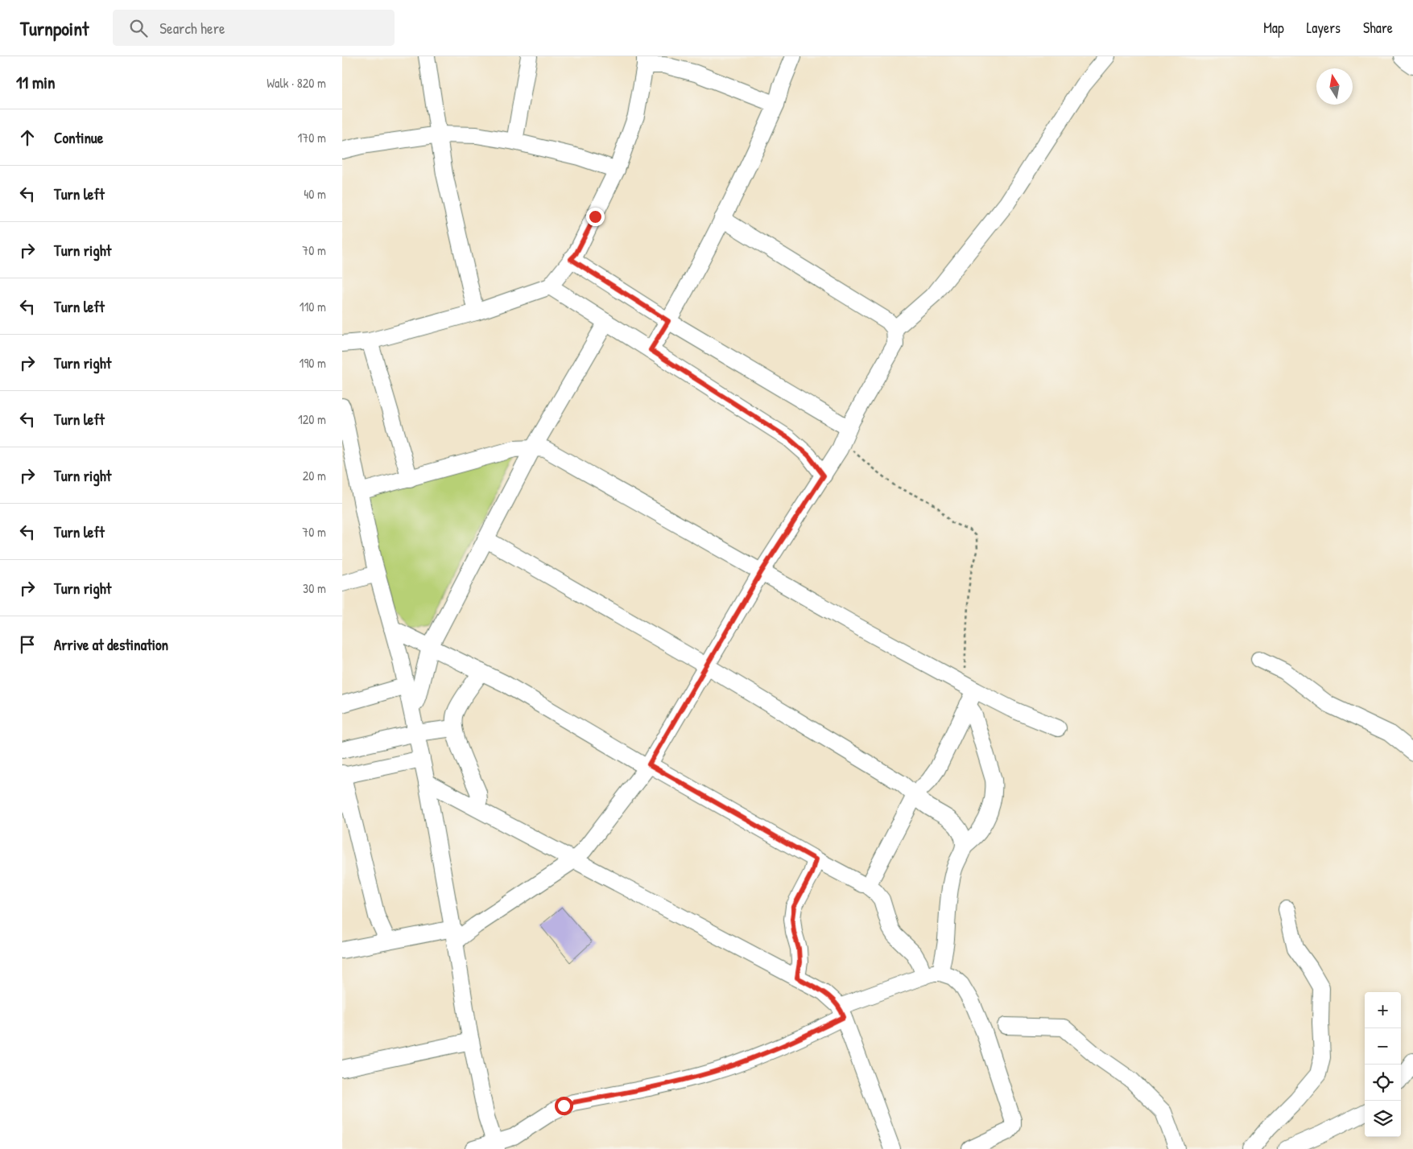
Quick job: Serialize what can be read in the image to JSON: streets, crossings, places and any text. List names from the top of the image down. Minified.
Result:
{"north":"top","page":{"header":"Turnpoint","search":"Search here","nav":["Map","Layers","Share"],"heading":["11 min","Walk · 820 m"],"list":[["Continue","170 m"],["Turn left","40 m"],["Turn right","70 m"],["Turn left","110 m"],["Turn right","190 m"],["Turn left","120 m"],["Turn right","20 m"],["Turn left","70 m"],["Turn right","30 m"],"Arrive at destination"],"map_buttons":["+","−"]}}
